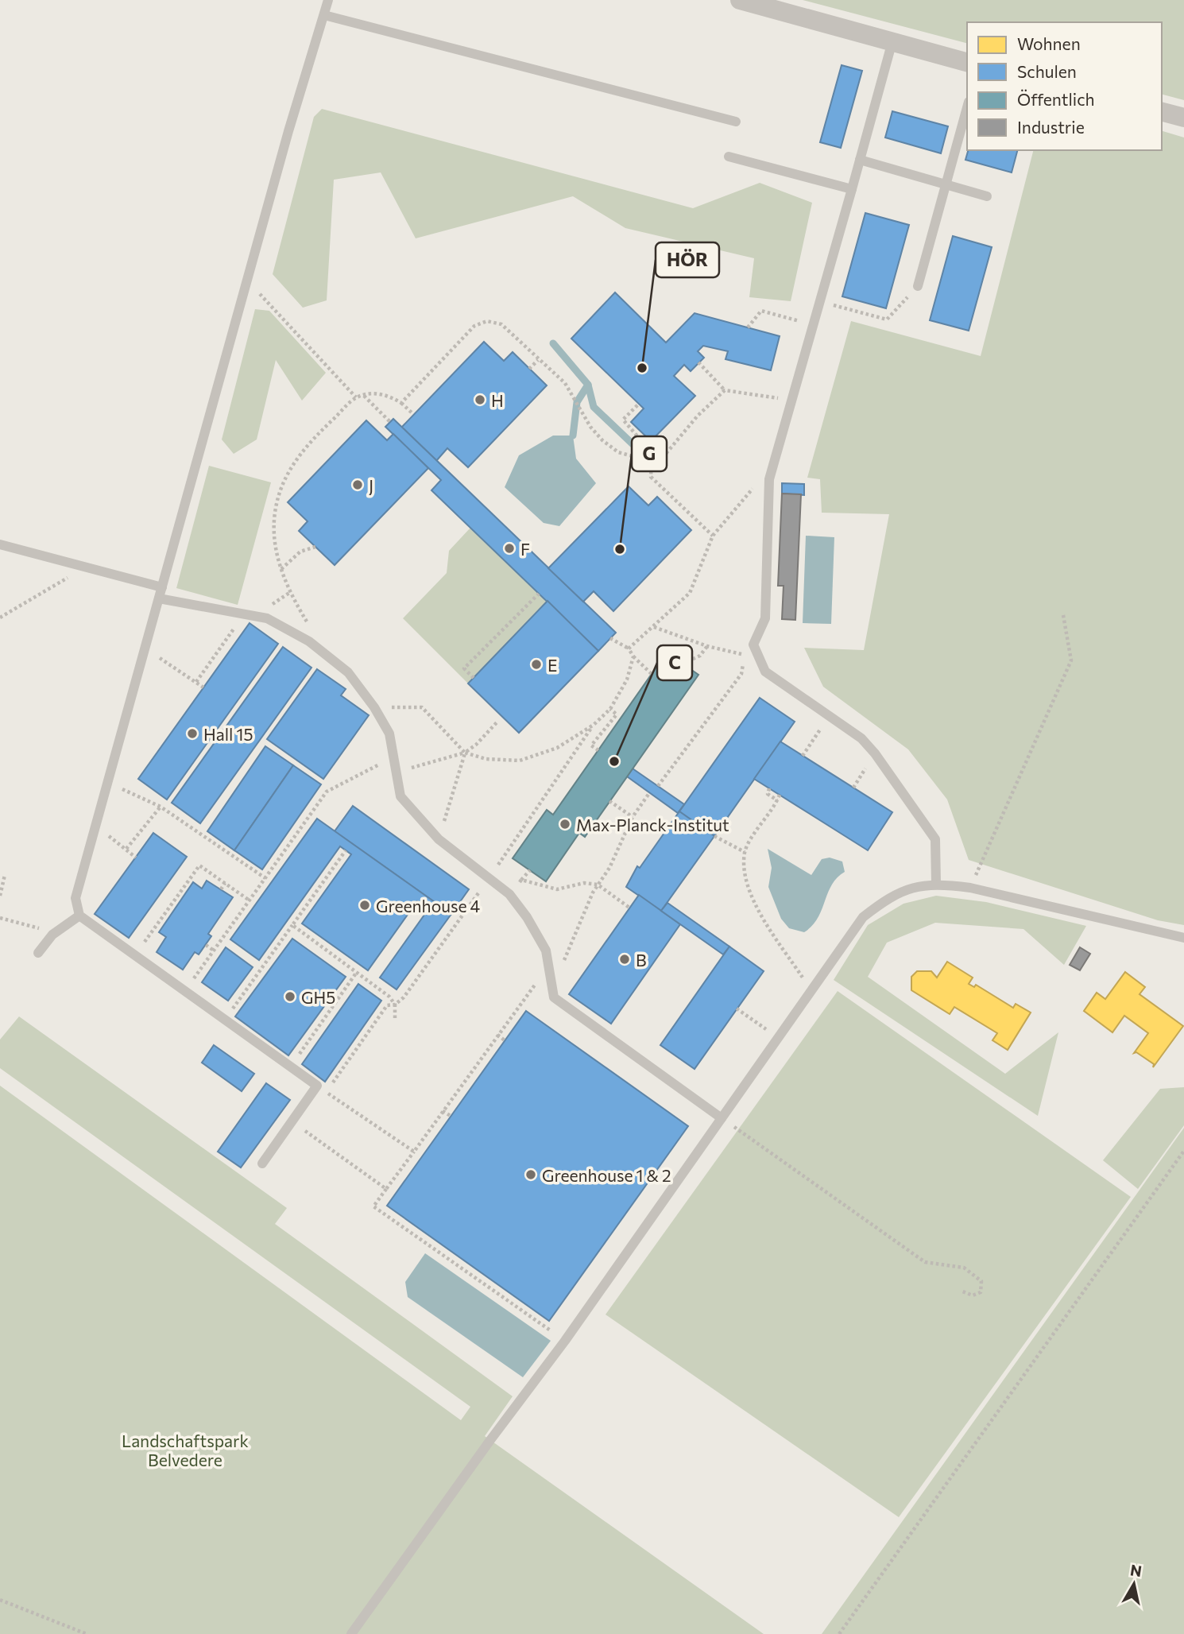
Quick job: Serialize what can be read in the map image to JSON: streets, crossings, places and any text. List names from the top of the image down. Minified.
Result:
{"parks":["Landschaftspark Belvedere"],"places":["HÖR","H","J","F","G","E","Hall 15","C","Max-Planck-Institut","Greenhouse 4","B","GH5","Greenhouse 1 & 2"],"legend":["Wohnen","Schulen","Öffentlich","Industrie"],"north":"top"}
